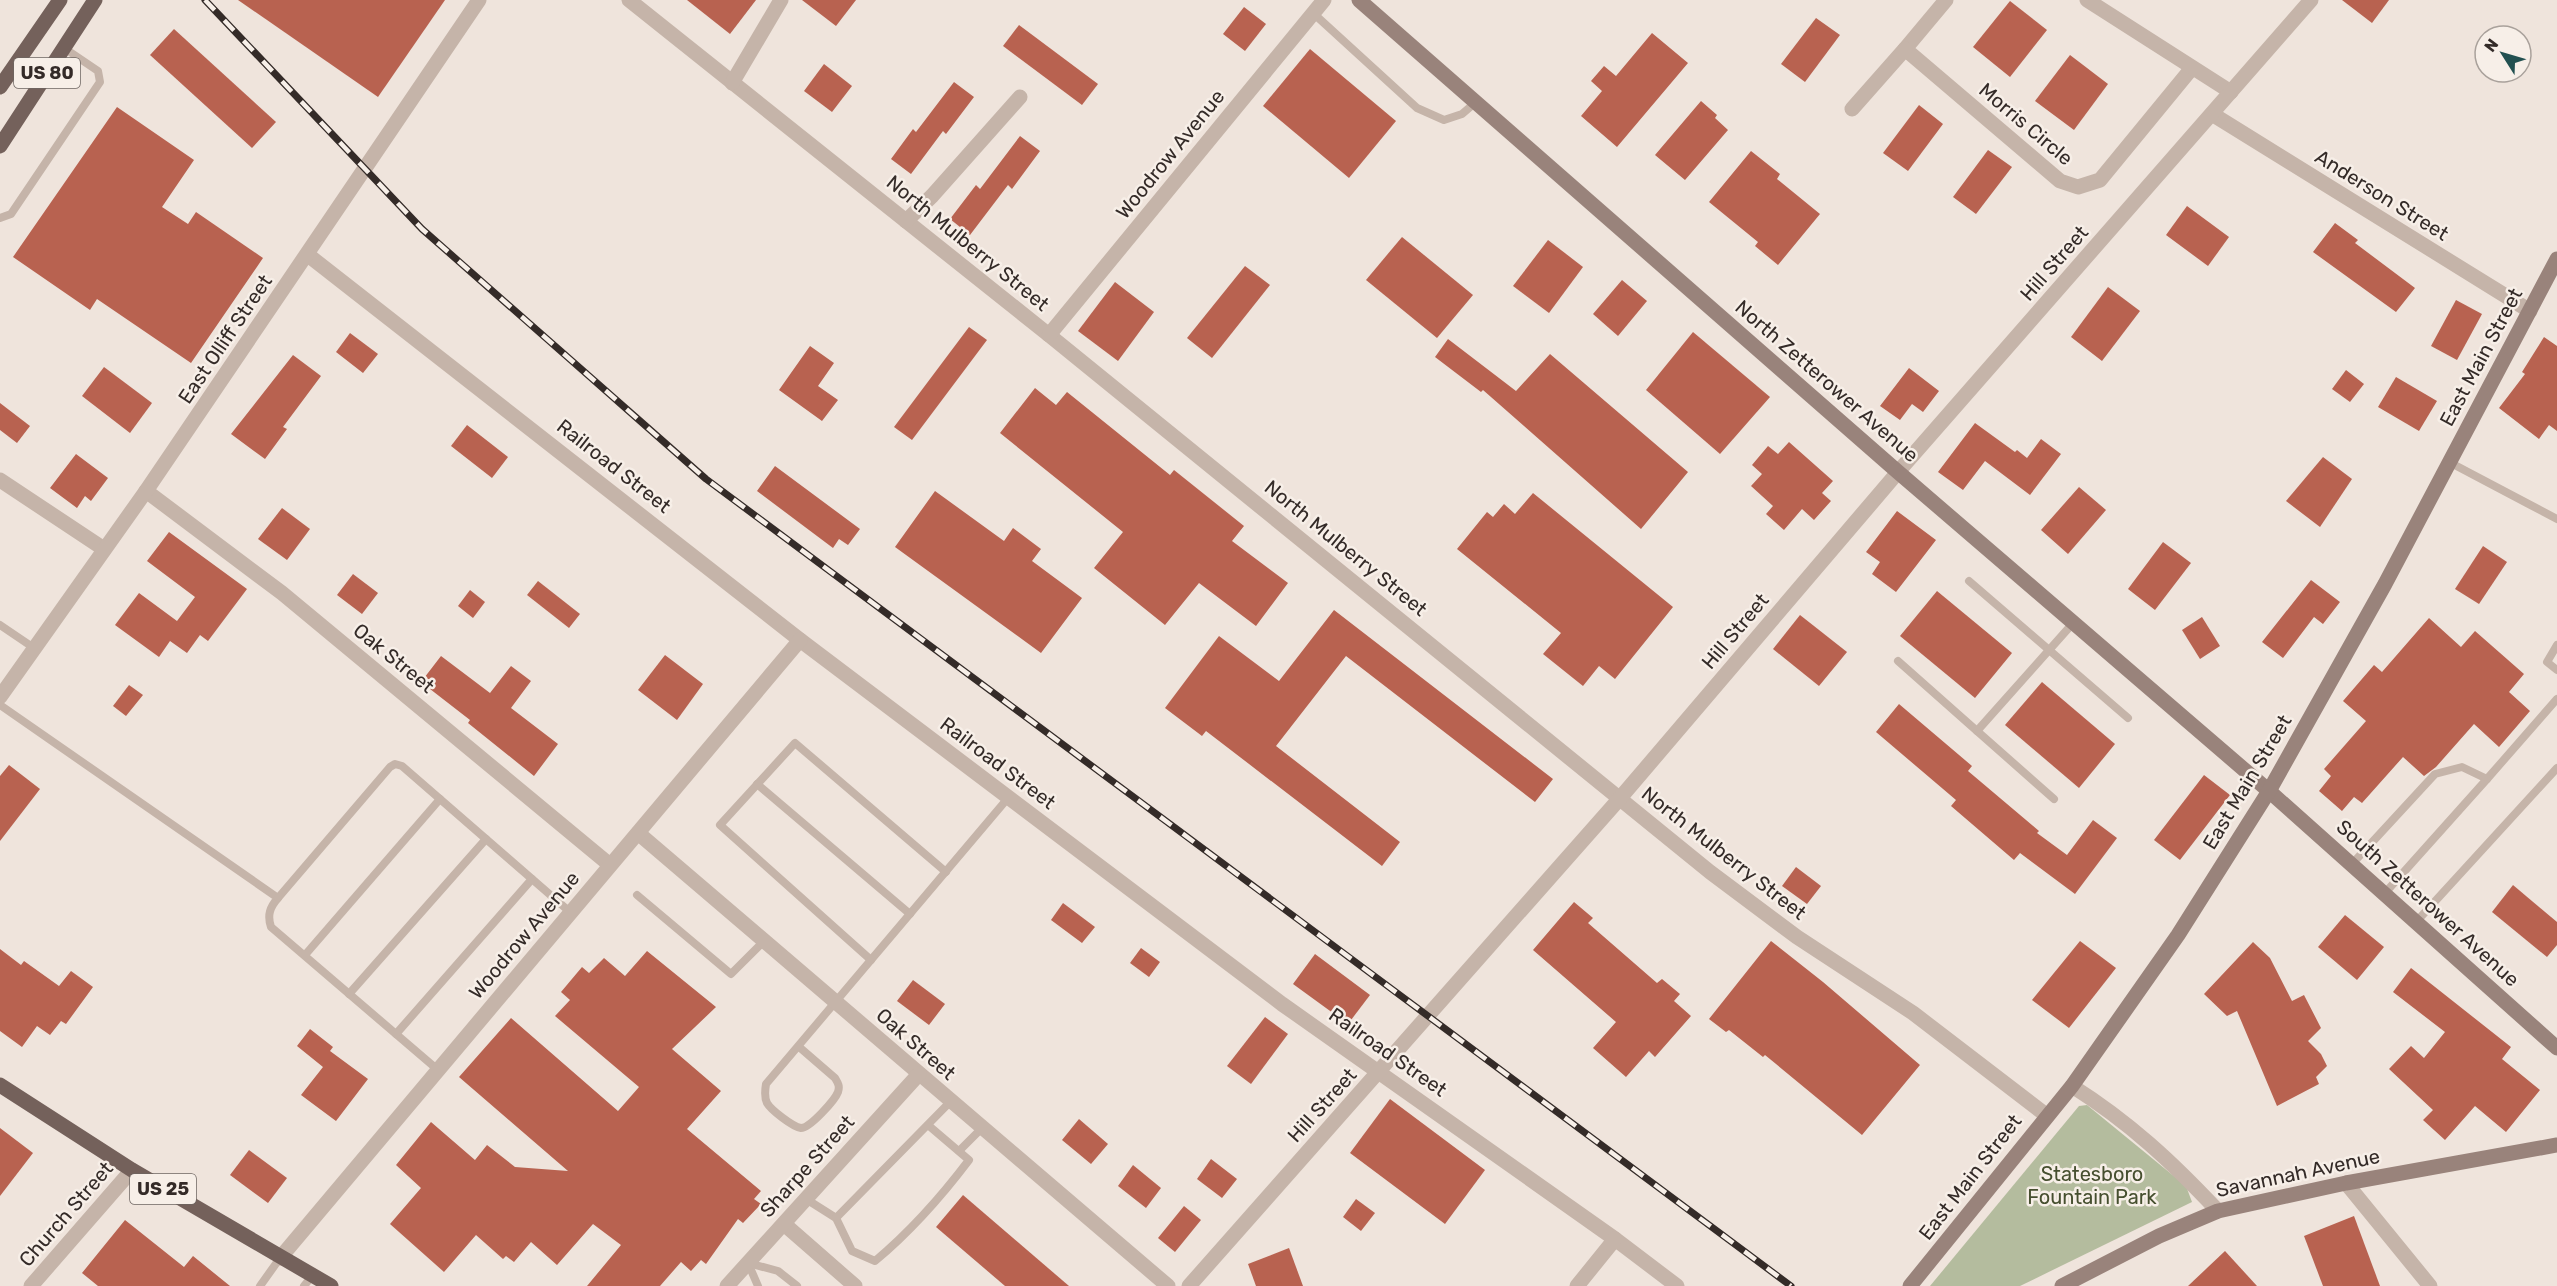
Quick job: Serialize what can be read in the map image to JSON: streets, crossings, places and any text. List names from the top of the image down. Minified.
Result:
{"streets":{"main road":["US 80","US 25"],"street":["Morris Circle","Woodrow Avenue","Anderson Street","North Mulberry Street","Hill Street","East Olliff Street","East Main Street","North Zetterower Avenue","Railroad Street","Oak Street","South Zetterower Avenue","Sharpe Street","Savannah Avenue","Church Street"]},"crossings":[["Woodrow Avenue","North Mulberry Street"],["Woodrow Avenue","Railroad Street"],["Woodrow Avenue","Oak Street"],["Woodrow Avenue","US 25"],["Anderson Street","Hill Street"],["Anderson Street","East Main Street"],["North Mulberry Street","Hill Street"],["North Mulberry Street","East Main Street"],["Hill Street","North Zetterower Avenue"],["Hill Street","Railroad Street"],["East Olliff Street","Railroad Street"],["East Olliff Street","Oak Street"],["East Main Street","North Zetterower Avenue"],["East Main Street","South Zetterower Avenue"],["North Zetterower Avenue","South Zetterower Avenue"],["Oak Street","Sharpe Street"],["US 25","Church Street"]],"parks":["Statesboro Fountain Park"],"north":"top left"}
